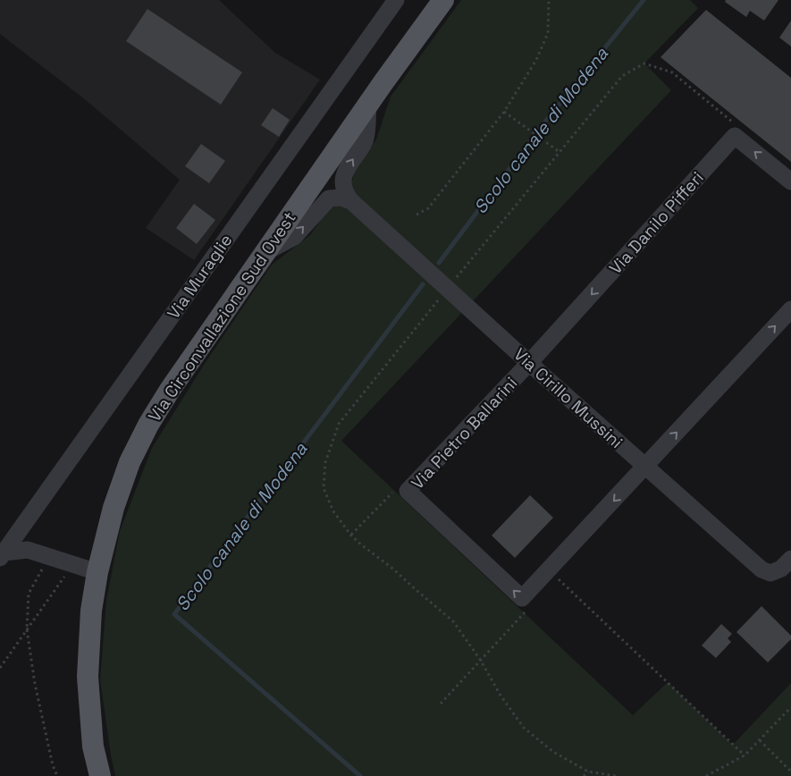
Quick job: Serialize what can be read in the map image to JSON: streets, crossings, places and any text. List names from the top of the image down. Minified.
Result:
{"streets":{"main road":["Via Circonvallazione Sud Ovest"],"street":["Via Danilo Pifferi","Via Muraglie","Via Cirillo Mussini","Via Pietro Ballarini"]},"crossings":[["Via Danilo Pifferi","Via Cirillo Mussini"],["Via Danilo Pifferi","Via Pietro Ballarini"],["Via Muraglie","Via Circonvallazione Sud Ovest"],["Via Cirillo Mussini","Via Pietro Ballarini"]],"one_way":["Via Danilo Pifferi"],"water":["Scolo canale di Modena"]}
